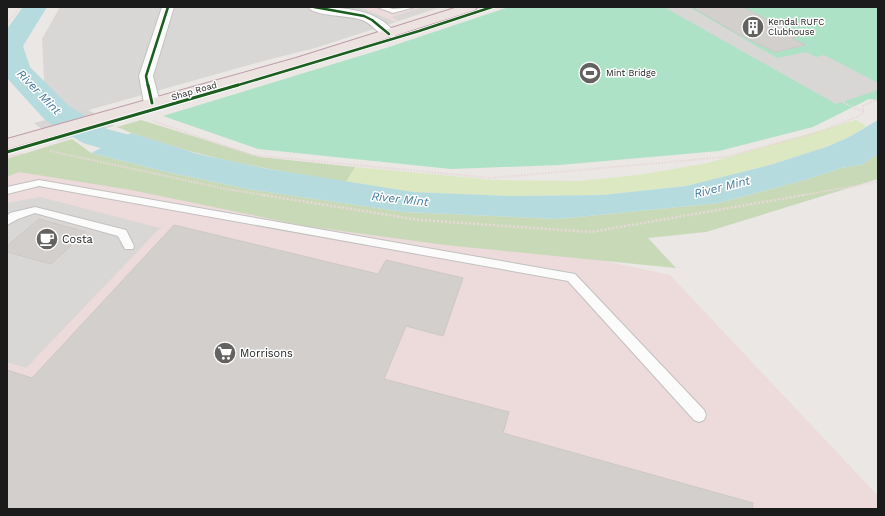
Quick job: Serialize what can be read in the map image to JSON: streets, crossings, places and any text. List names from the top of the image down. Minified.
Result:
{"streets":{"highway":["Shap Road"]},"water":["River Mint"],"places":{"building":["Kendal RUFC Clubhouse"],"sports":["Mint Bridge"],"cafe":["Costa"],"supermarket":["Morrisons"]}}
